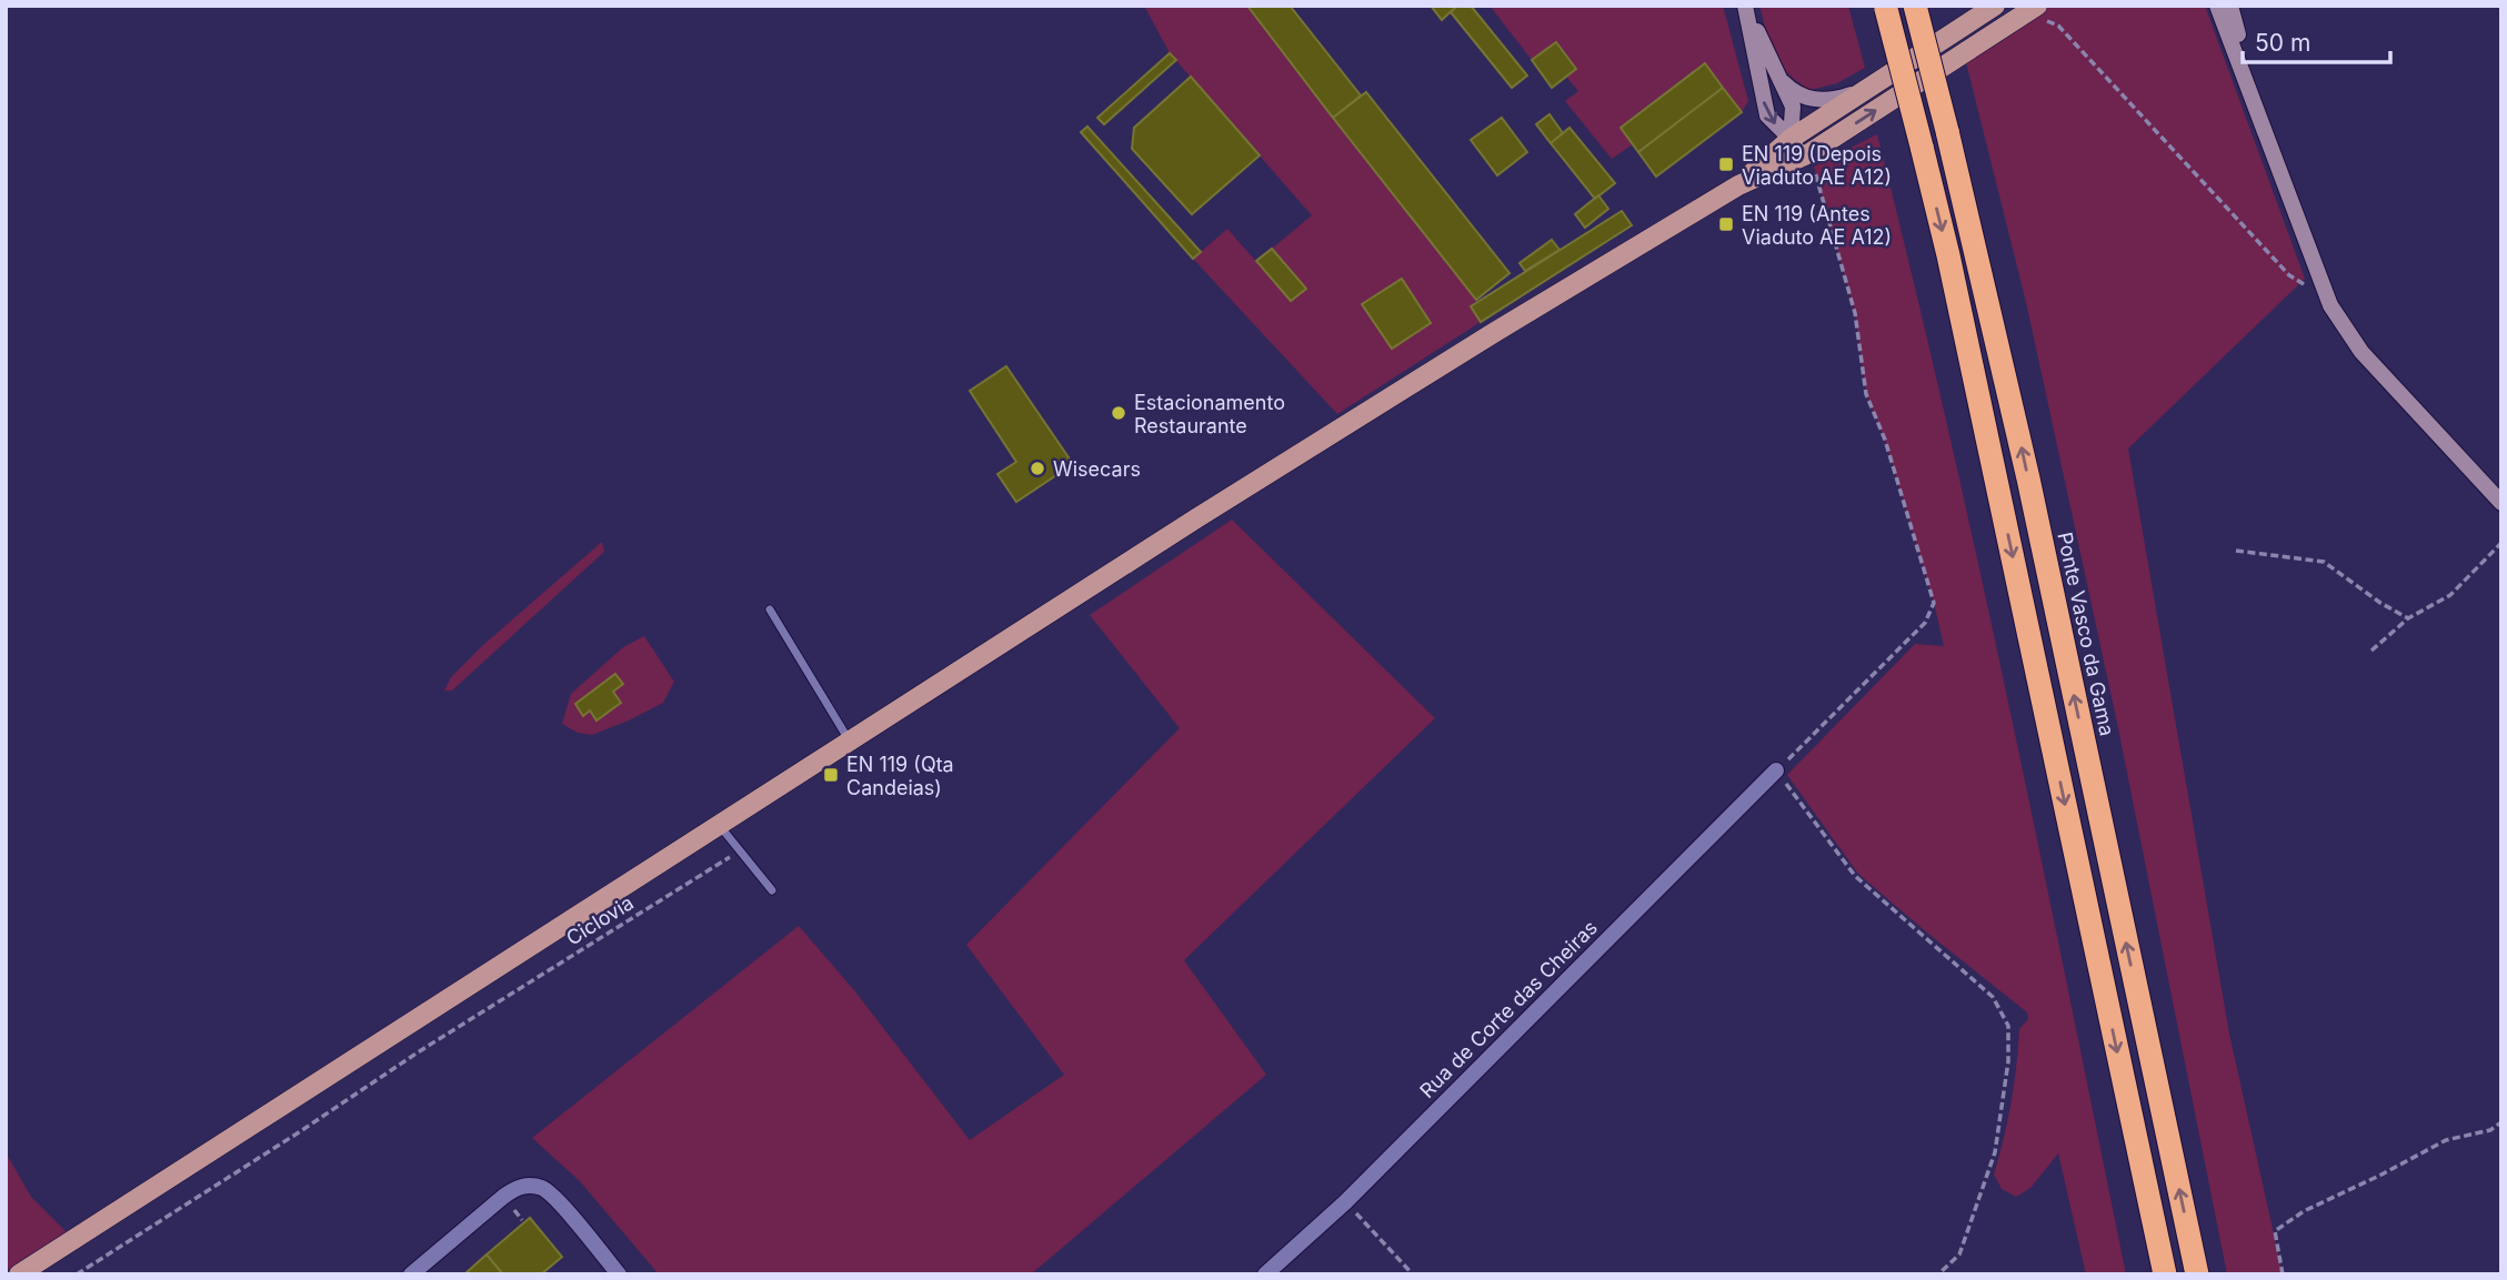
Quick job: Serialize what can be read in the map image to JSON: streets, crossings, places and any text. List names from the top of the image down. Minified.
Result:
{"streets":{"highway":["Ponte Vasco da Gama"],"street":["Rua de Corte das Cheiras"],"path":["Ciclovia"]},"places":{"transit":["EN 119 (Depois Viaduto AE A12)","EN 119 (Antes Viaduto AE A12)","EN 119 (Qta Candeias)"],"other":["Estacionamento Restaurante","Wisecars"]},"scale_bar":"50 m"}
